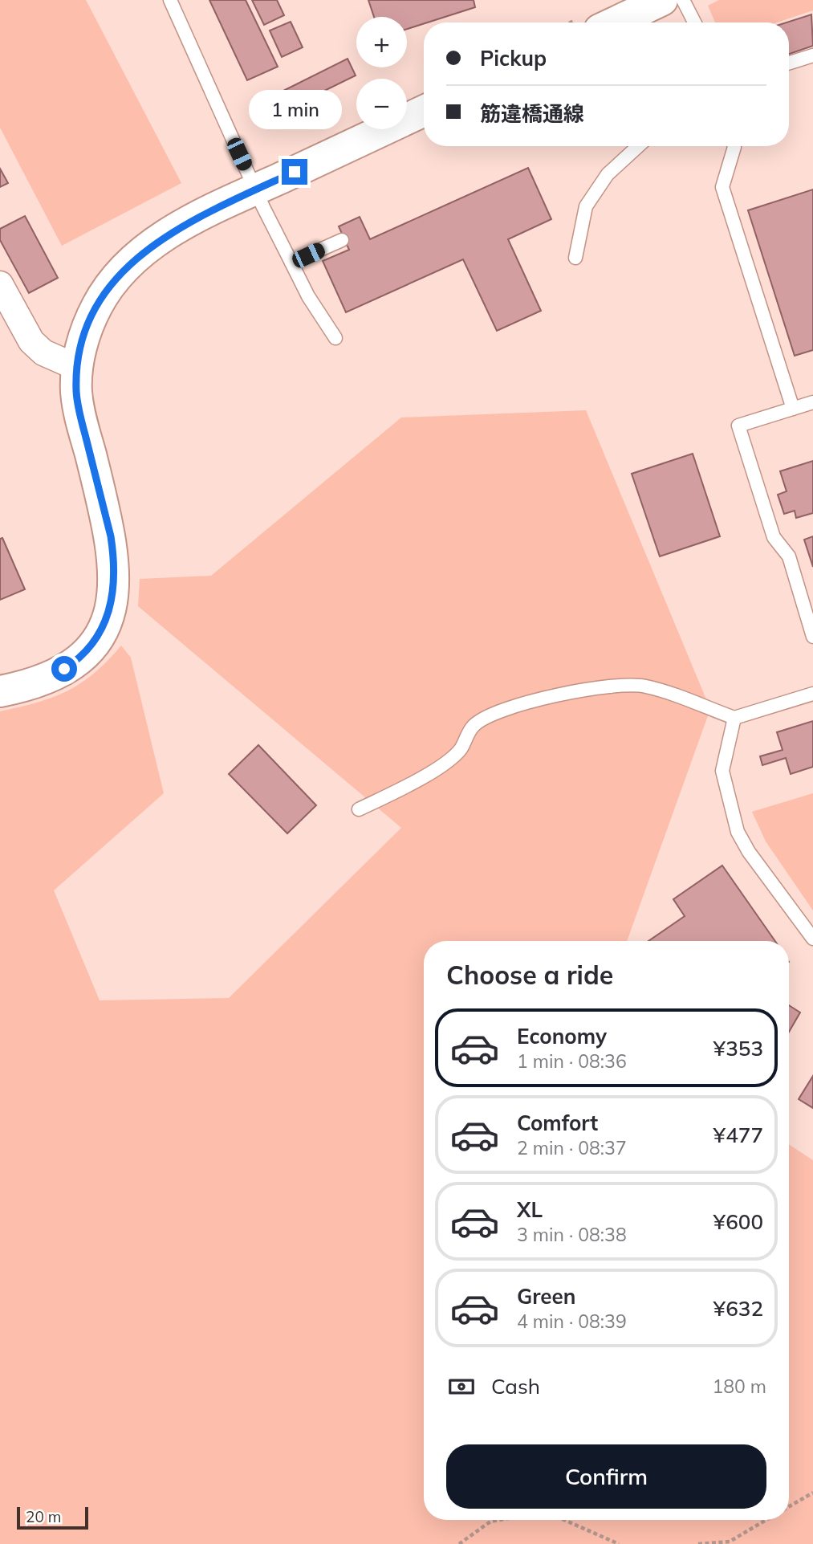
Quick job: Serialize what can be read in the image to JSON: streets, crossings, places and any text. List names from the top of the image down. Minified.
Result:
{"scale_bar":"20 m","page":{"map_buttons":["+","−"],"banner":["Pickup","筋違橋通線"],"bubble":"1 min","heading":"Choose a ride","list":[{"name":"Economy","note":"1 min · 08:36","value":"¥353"},{"name":"Comfort","note":"2 min · 08:37","value":"¥477"},{"name":"XL","note":"3 min · 08:38","value":"¥600"},{"name":"Green","note":"4 min · 08:39","value":"¥632"}],"pay":["Cash","180 m"],"buttons":"Confirm","scale":"20 m"}}
